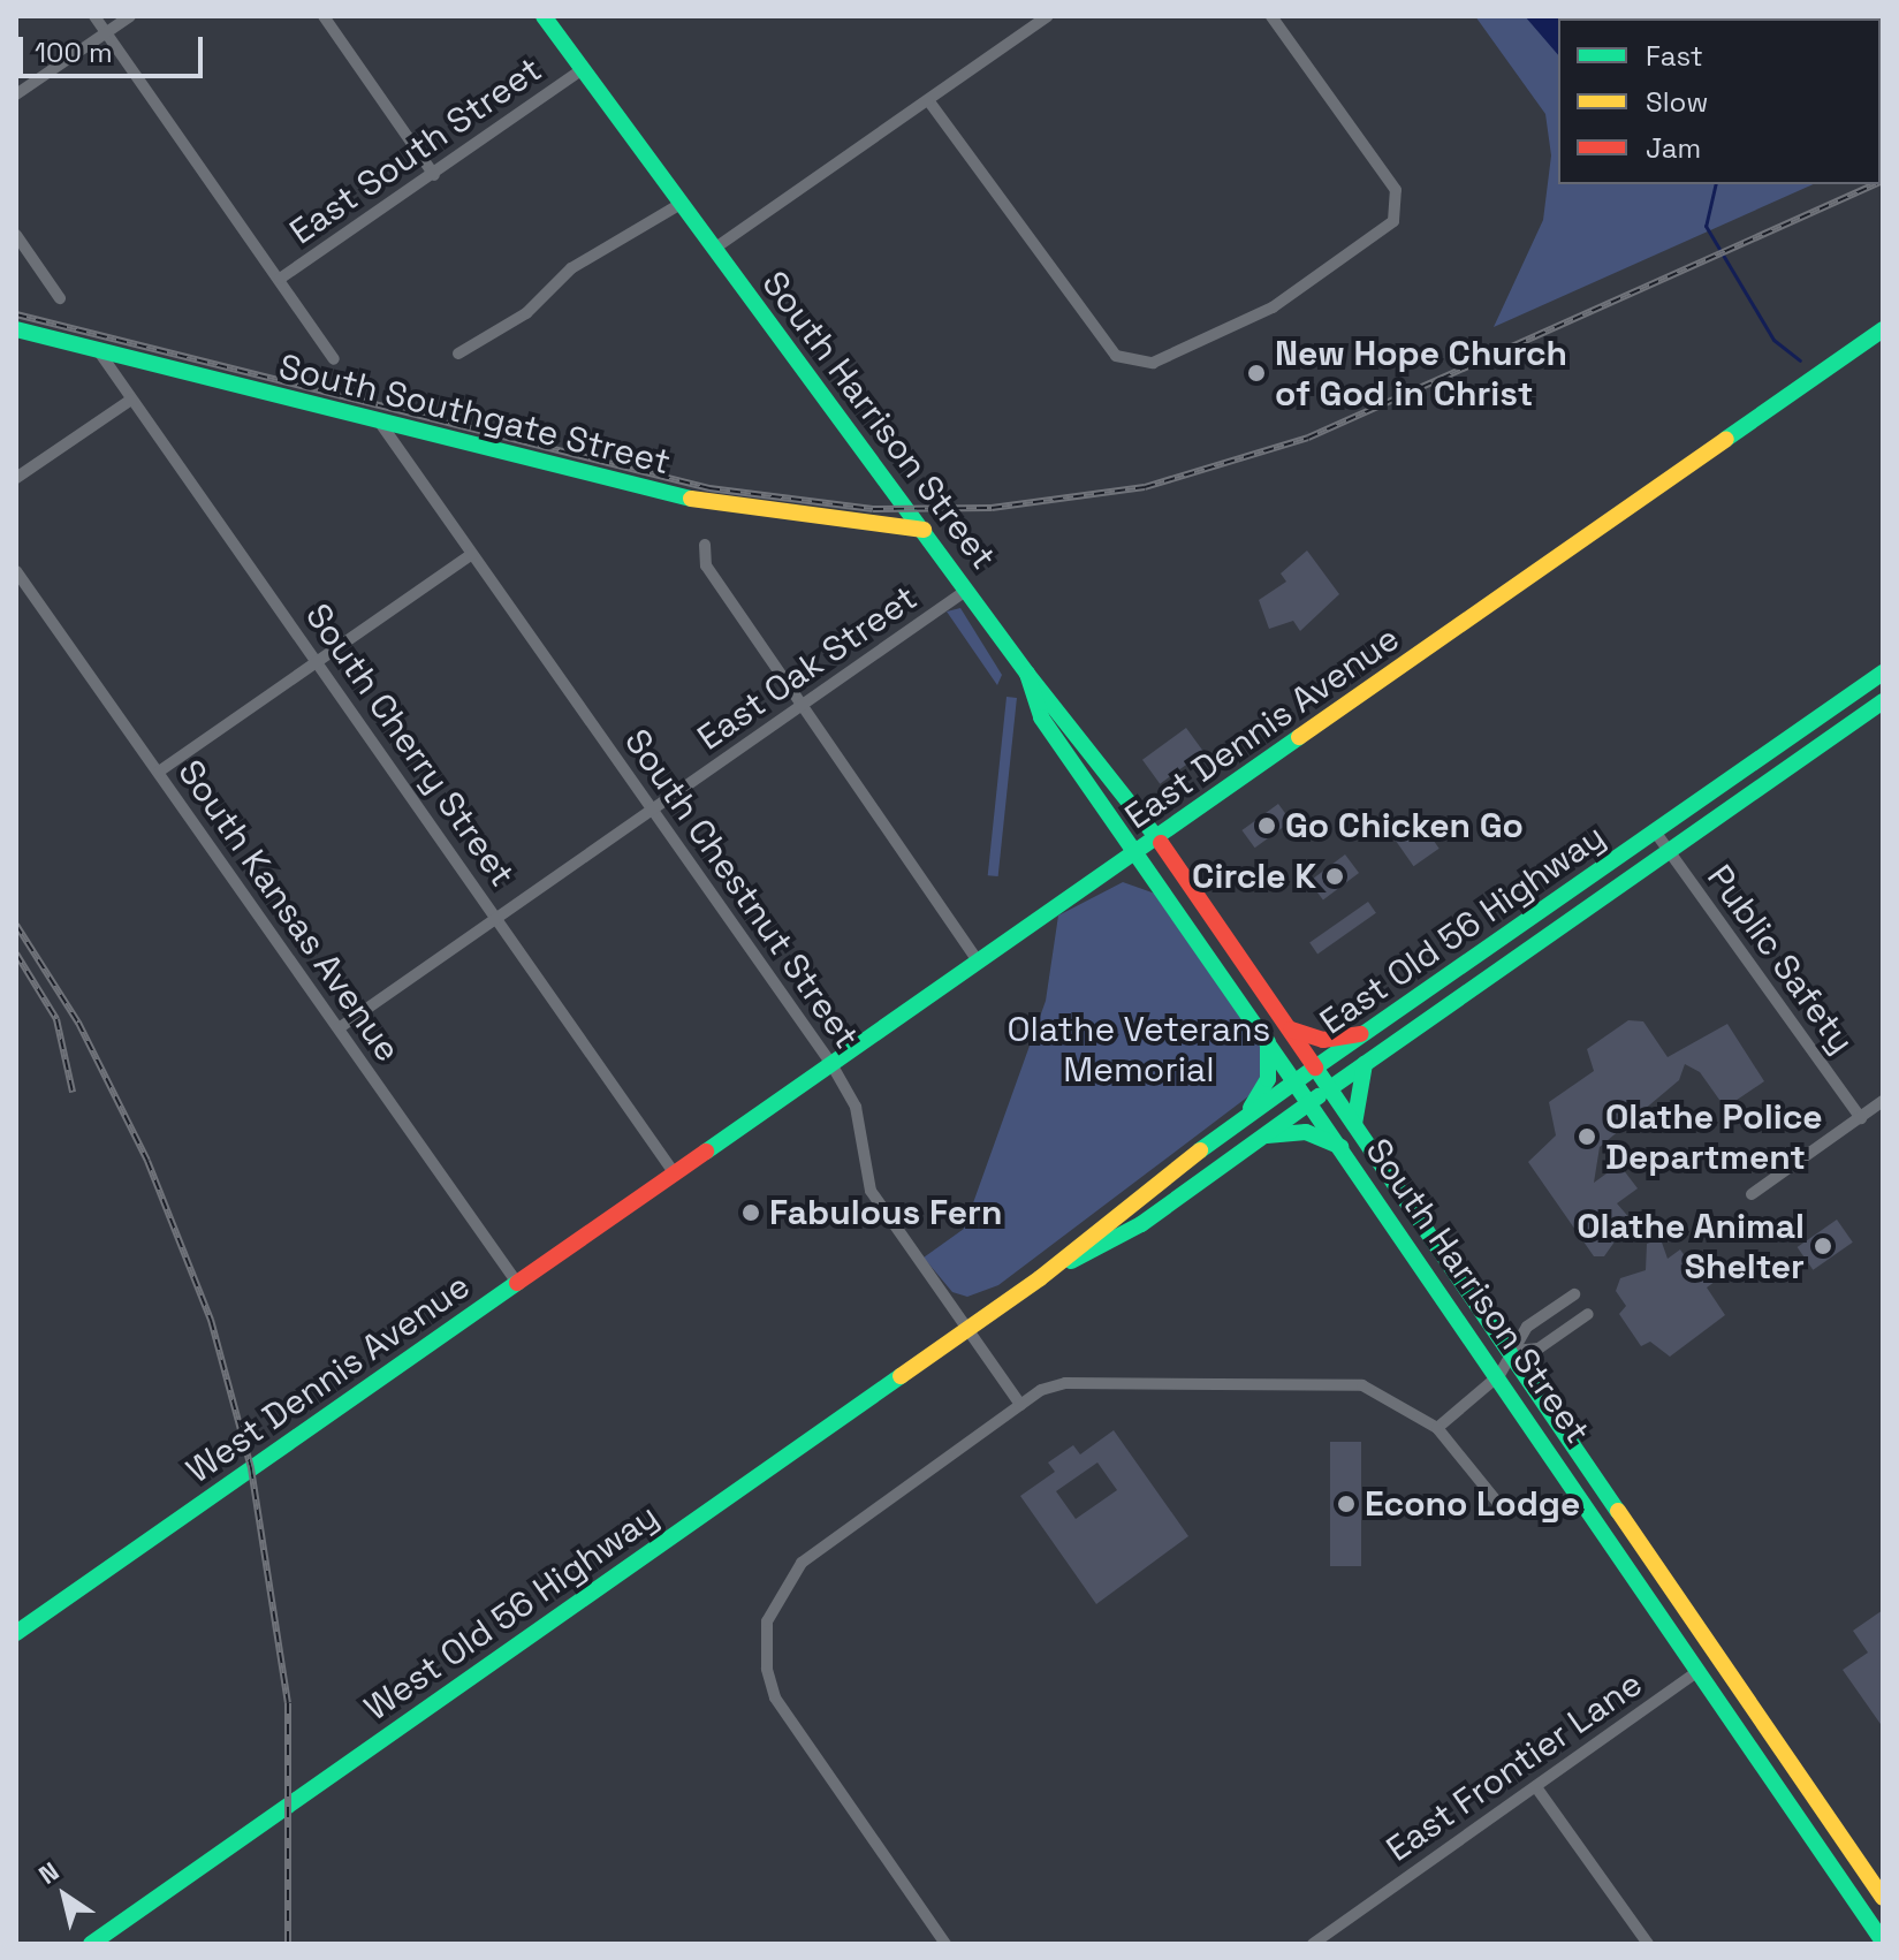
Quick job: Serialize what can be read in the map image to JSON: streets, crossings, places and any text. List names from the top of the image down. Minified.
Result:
{"streets":{"main road":["South Southgate Street","South Harrison Street","East Dennis Avenue","East Old 56 Highway","West Dennis Avenue","West Old 56 Highway"],"street":["East South Street","East Oak Street","South Cherry Street","South Chestnut Street","South Kansas Avenue","Public Safety","East Frontier Lane"]},"crossings":[["East South Street","South Harrison Street"],["South Southgate Street","South Harrison Street"],["South Southgate Street","South Cherry Street"],["South Southgate Street","South Chestnut Street"],["South Harrison Street","East Oak Street"],["South Harrison Street","East Dennis Avenue"],["South Harrison Street","East Old 56 Highway"],["South Harrison Street","East Frontier Lane"],["East Oak Street","South Cherry Street"],["East Oak Street","South Chestnut Street"],["East Oak Street","South Kansas Avenue"],["East Dennis Avenue","South Cherry Street"],["East Dennis Avenue","South Chestnut Street"],["East Dennis Avenue","West Dennis Avenue"],["South Cherry Street","West Dennis Avenue"],["South Chestnut Street","East Old 56 Highway"],["South Chestnut Street","West Old 56 Highway"],["South Kansas Avenue","West Dennis Avenue"],["East Old 56 Highway","Public Safety"],["East Old 56 Highway","West Old 56 Highway"]],"parks":["Olathe Veterans Memorial"],"places":["New Hope Church of God in Christ","Go Chicken Go","Circle K","Olathe Police Department","Fabulous Fern","Olathe Animal Shelter","Econo Lodge"],"legend":["Fast","Slow","Jam"],"scale_bar":"100 m","north":"top left"}
